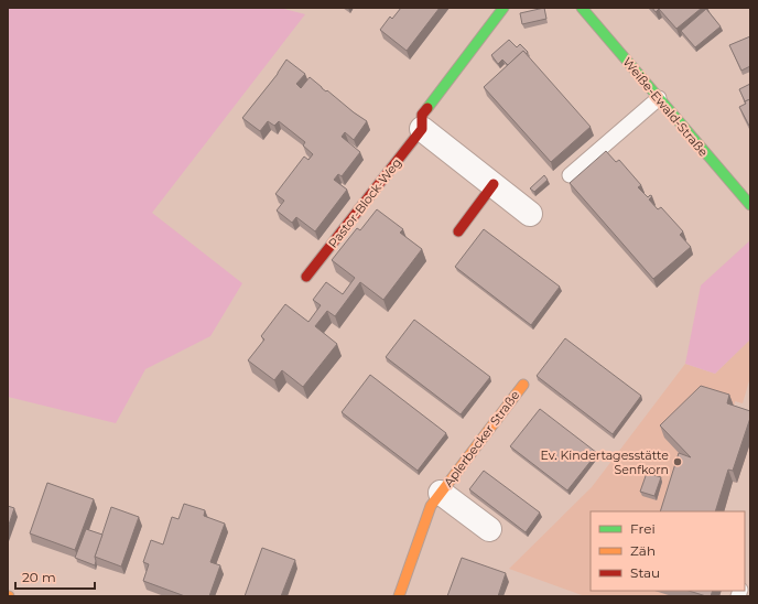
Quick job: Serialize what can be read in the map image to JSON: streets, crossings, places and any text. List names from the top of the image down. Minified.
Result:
{"streets":{"street":["Weiße-Ewald-Straße","Pastor-Block-Weg","Aplerbecker Straße"]},"places":["Ev. Kindertagesstätte Senfkorn"],"legend":["Frei","Zäh","Stau"],"scale_bar":"20 m"}
